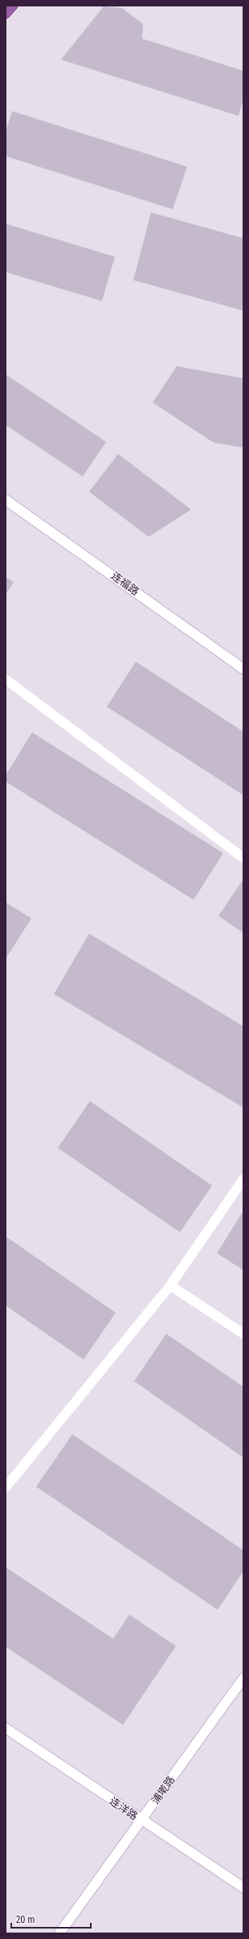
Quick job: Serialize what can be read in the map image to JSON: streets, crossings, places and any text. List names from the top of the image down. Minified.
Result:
{"streets":{"street":["连福路","浦墘路","连洋路"]},"crossings":[["浦墘路","连洋路"]],"scale_bar":"20 m"}
